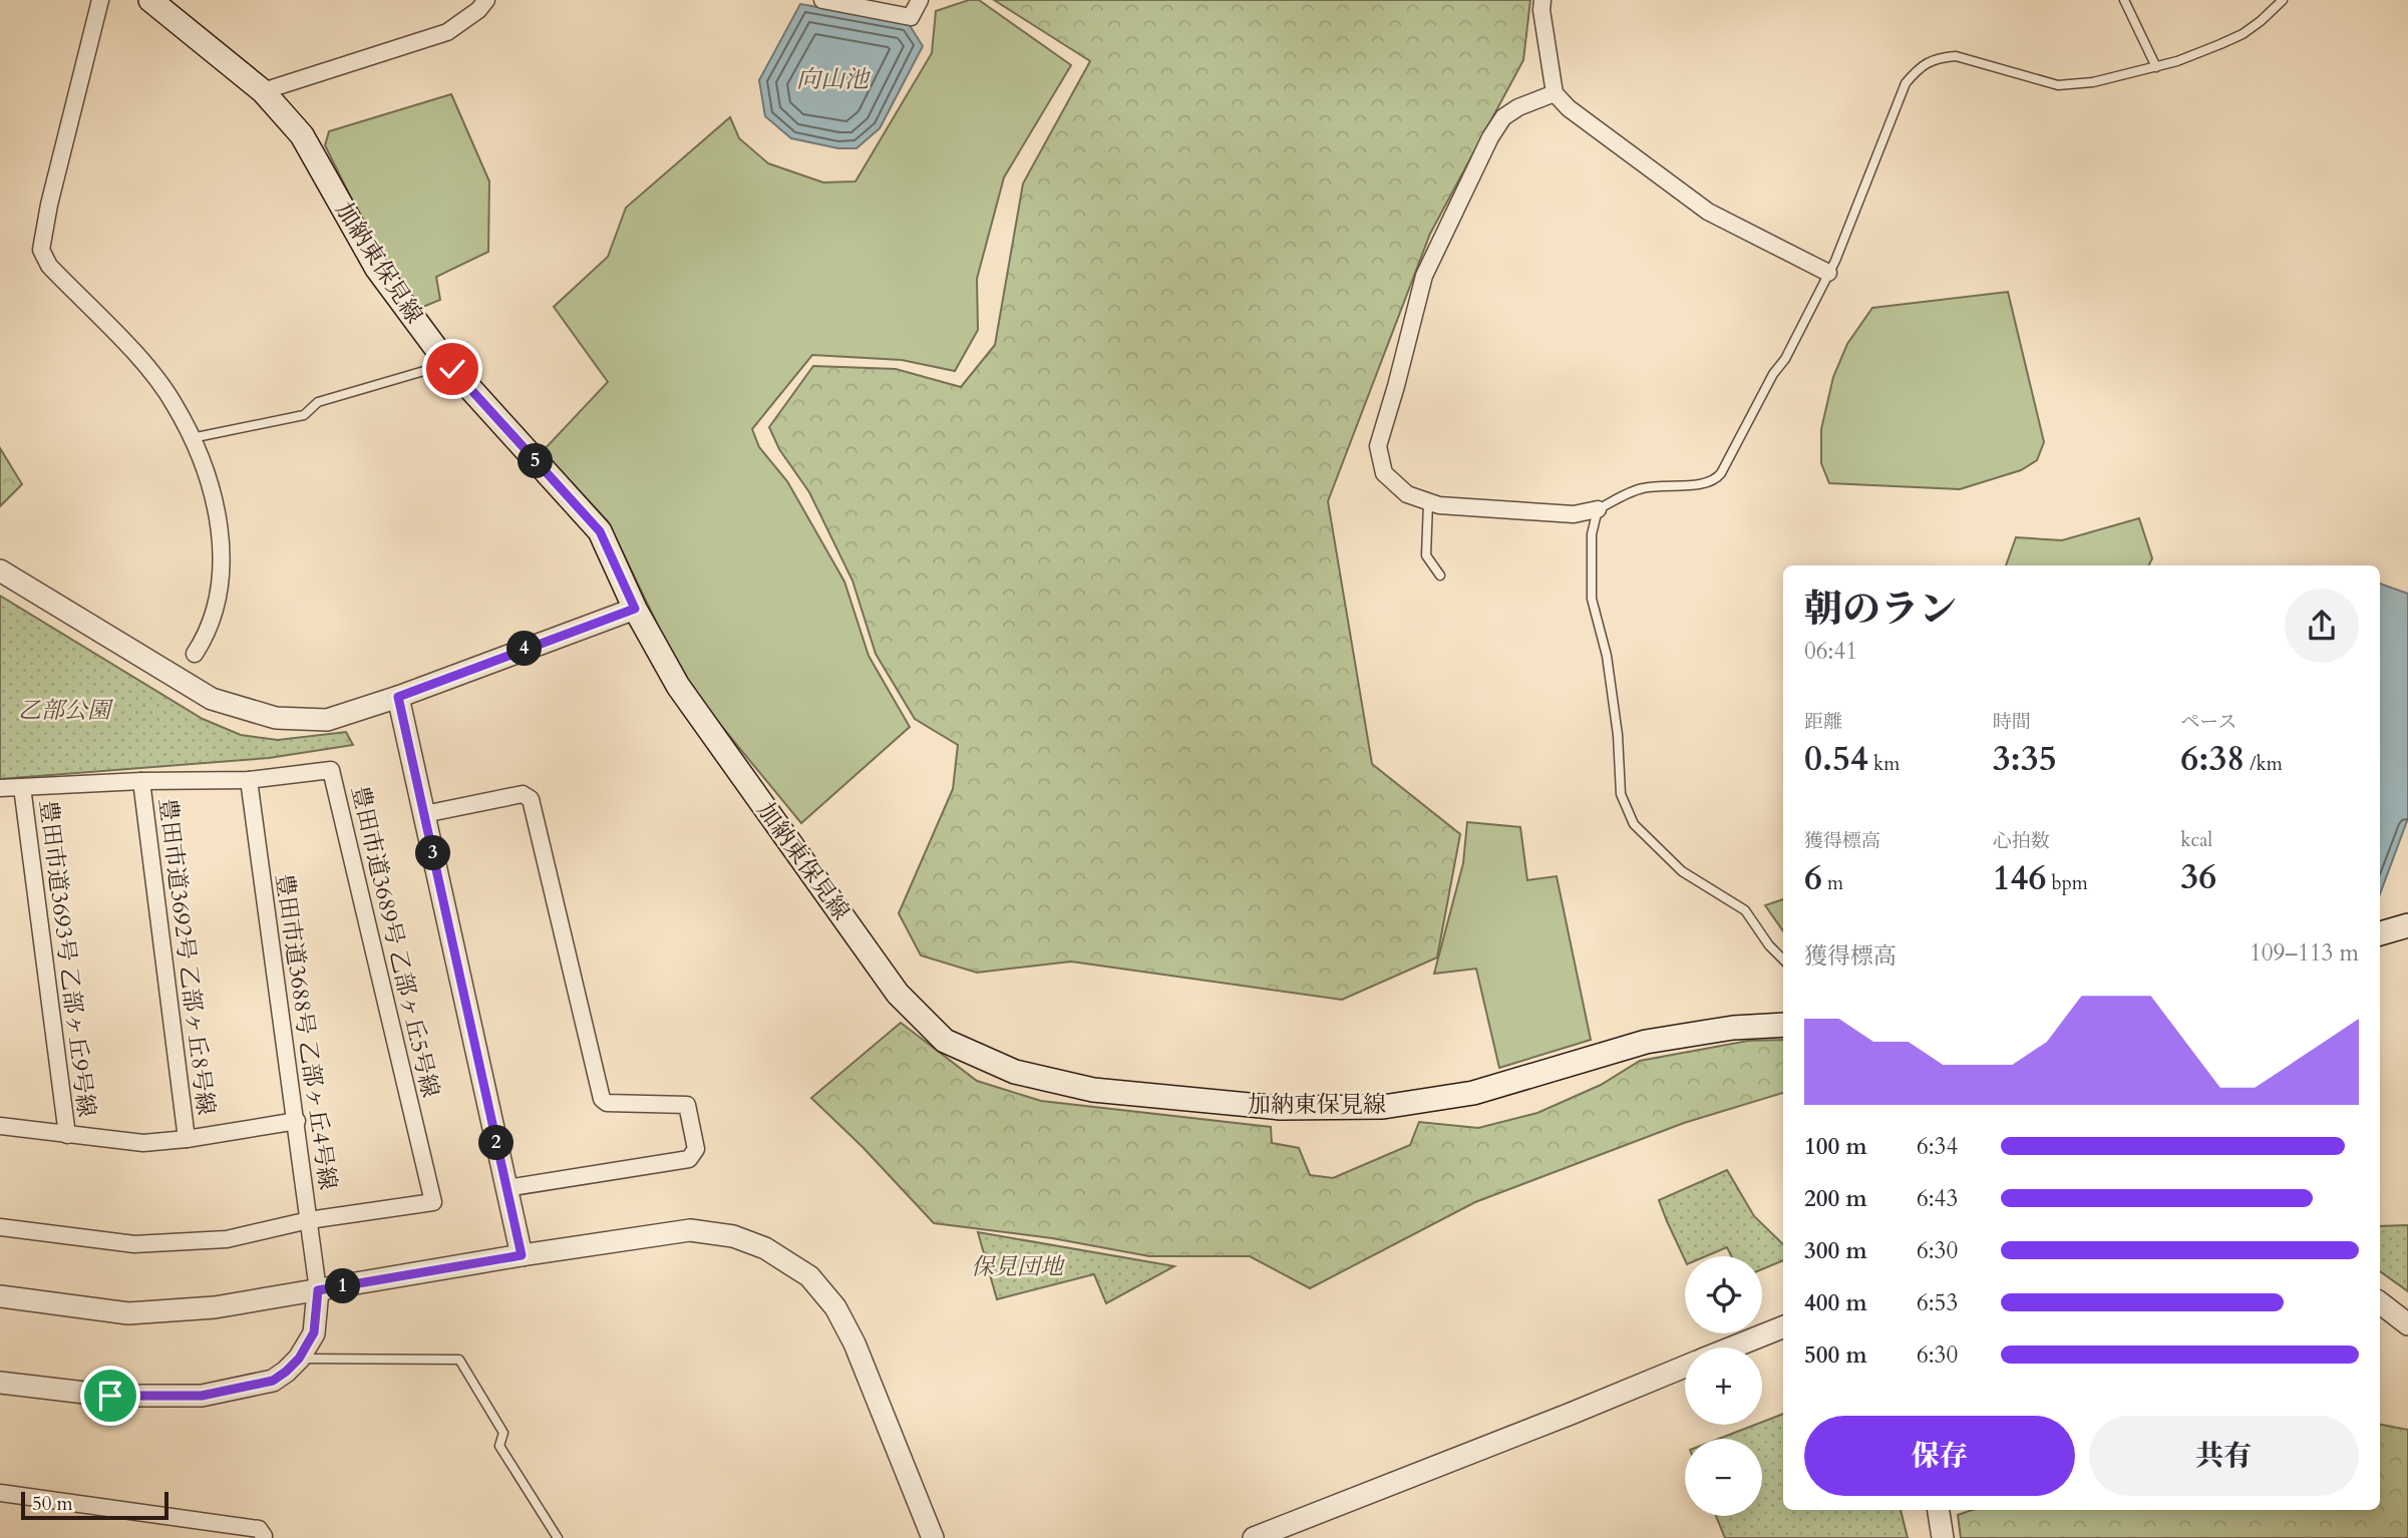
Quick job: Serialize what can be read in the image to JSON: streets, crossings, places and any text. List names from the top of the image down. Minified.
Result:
{"streets":{"main road":["加納東保見線"],"street":["豊田市道3689号 乙部ヶ丘5号線","豊田市道3692号 乙部ヶ丘8号線","豊田市道3693号 乙部ヶ丘9号線","豊田市道3688号 乙部ヶ丘4号線"]},"crossings":[["豊田市道3689号 乙部ヶ丘5号線","豊田市道3692号 乙部ヶ丘8号線"],["豊田市道3689号 乙部ヶ丘5号線","豊田市道3693号 乙部ヶ丘9号線"],["豊田市道3689号 乙部ヶ丘5号線","豊田市道3688号 乙部ヶ丘4号線"]],"water":["向山池"],"parks":["乙部公園","保見団地"],"scale_bar":"50 m","page":{"pins":["5","4","3","2","1"],"heading":["朝のラン","06:41"],"stats":[["距離","0.54 km"],["時間","3:35"],["ペース","6:38 /km"],["獲得標高","6 m"],["心拍数","146 bpm"],["kcal","36"]],"chart":["獲得標高","109–113 m"],"list":[{"name":"100 m","note":"6:34"},{"name":"200 m","note":"6:43"},{"name":"300 m","note":"6:30"},{"name":"400 m","note":"6:53"},{"name":"500 m","note":"6:30"}],"map_buttons":["+","−"],"buttons":["保存","共有"],"scale":"50 m"}}
